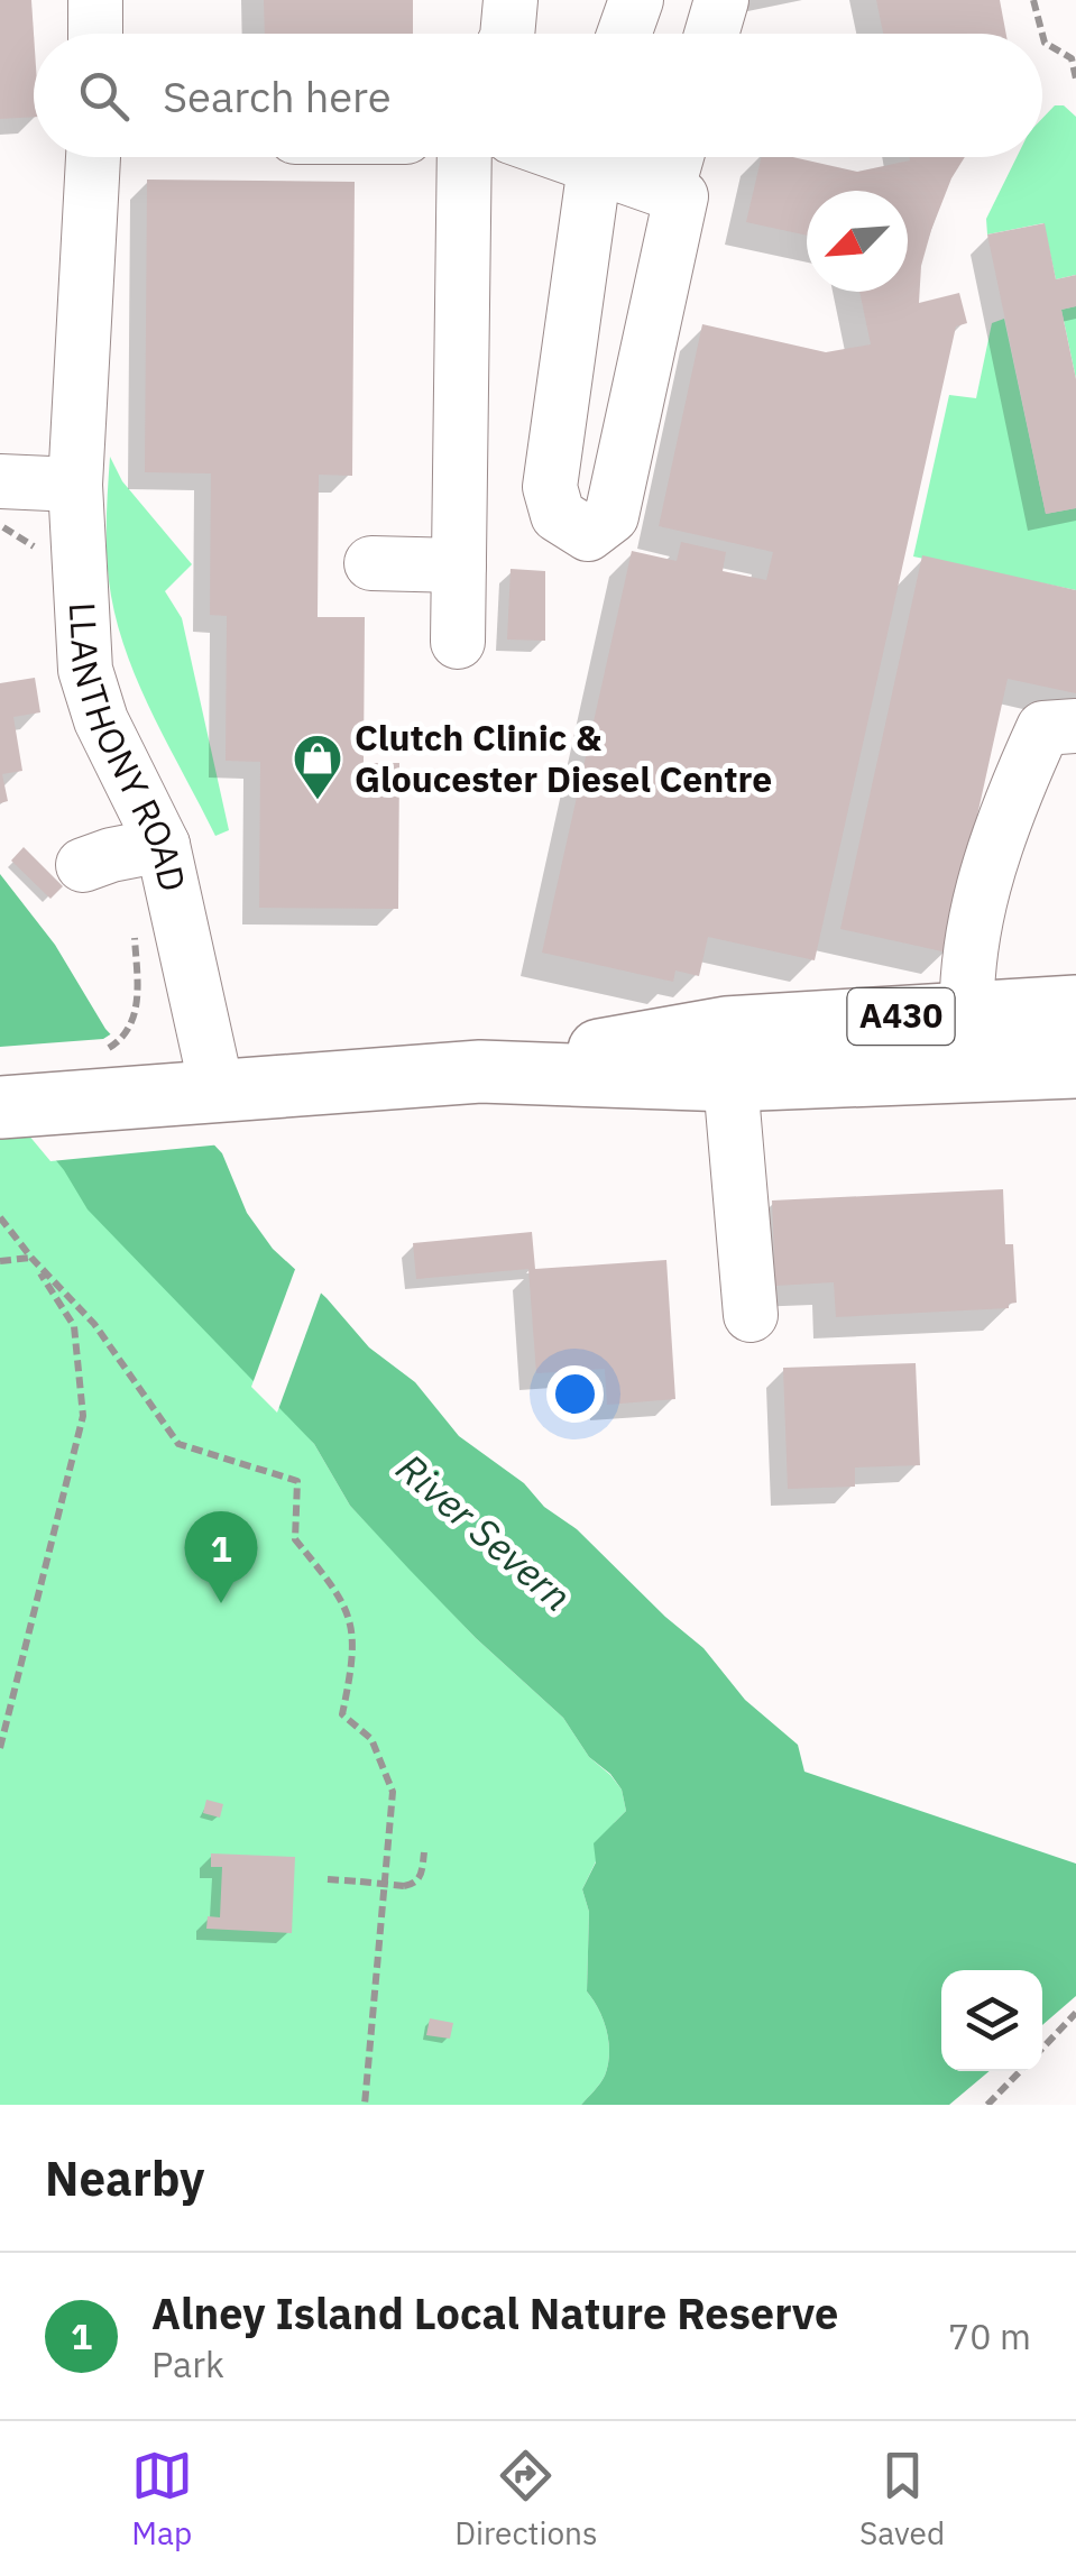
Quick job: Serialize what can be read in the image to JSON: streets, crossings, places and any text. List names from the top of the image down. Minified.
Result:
{"streets":{"main road":["A430"],"street":["LLANTHONY ROAD"]},"crossings":[["LLANTHONY ROAD","A430"]],"water":["River Severn"],"places":{"shop":["Clutch Clinic & Gloucester Diesel Centre"]},"north":"bottom left","page":{"search":"Search here","pins":"1","heading":"Nearby","list":[{"mark":"1","name":"Alney Island Local Nature Reserve","note":"Park","value":"70 m"}],"nav":["Map","Directions","Saved"]}}
